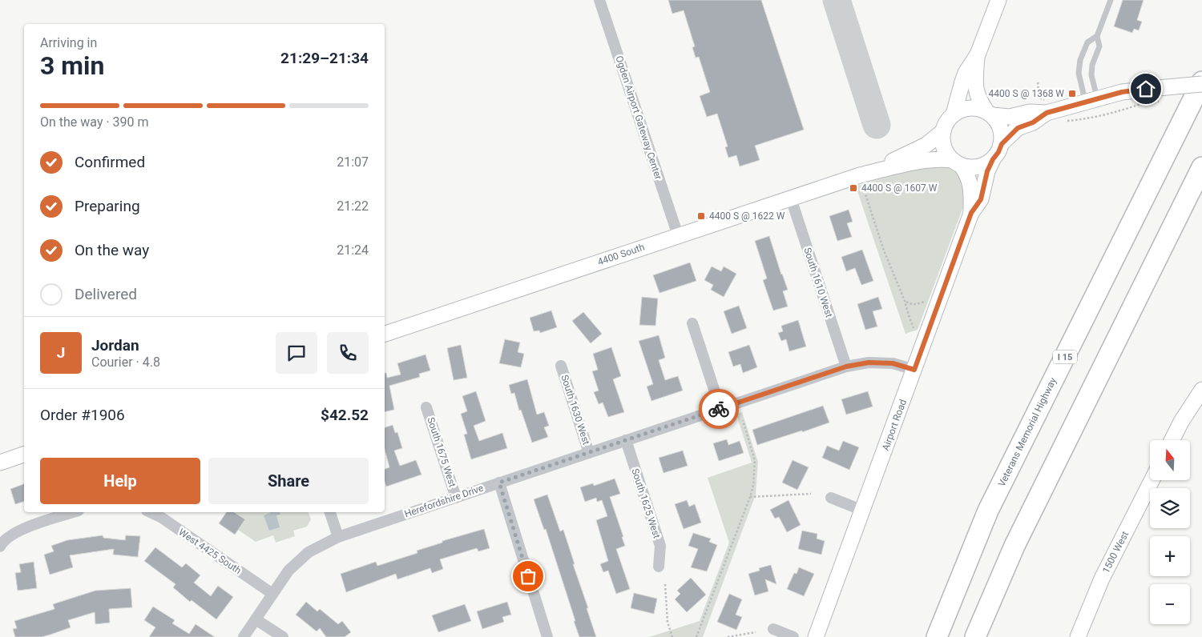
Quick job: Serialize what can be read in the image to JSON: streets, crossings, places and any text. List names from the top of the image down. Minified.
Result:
{"streets":{"highway":["I 15","Veterans Memorial Highway"],"street":["Ogden Airport Gateway Center","4400 South","South 1610 West","South 1630 West","Airport Road","South 1675 West","Herefordshire Drive","South 1625 West","West 4425 South","1500 West"]},"crossings":[["Ogden Airport Gateway Center","4400 South"],["4400 South","South 1610 West"],["4400 South","Airport Road"],["South 1610 West","Herefordshire Drive"],["South 1630 West","Herefordshire Drive"],["Airport Road","Herefordshire Drive"],["South 1675 West","Herefordshire Drive"],["Herefordshire Drive","South 1625 West"],["Herefordshire Drive","West 4425 South"]],"places":{"transit":["4400 S @ 1368 W","4400 S @ 1607 W","4400 S @ 1622 W"]},"north":"top","page":{"heading":["3 min","Arriving in","21:29–21:34"],"panel":["Jordan","Courier · 4.8","Order #1906","$42.52"],"bar":"On the way · 390 m","list":[["Confirmed","21:07"],["Preparing","21:22"],["On the way","21:24"],"Delivered"],"round":"J","map_buttons":["+","−"],"buttons":["Help","Share"]}}
